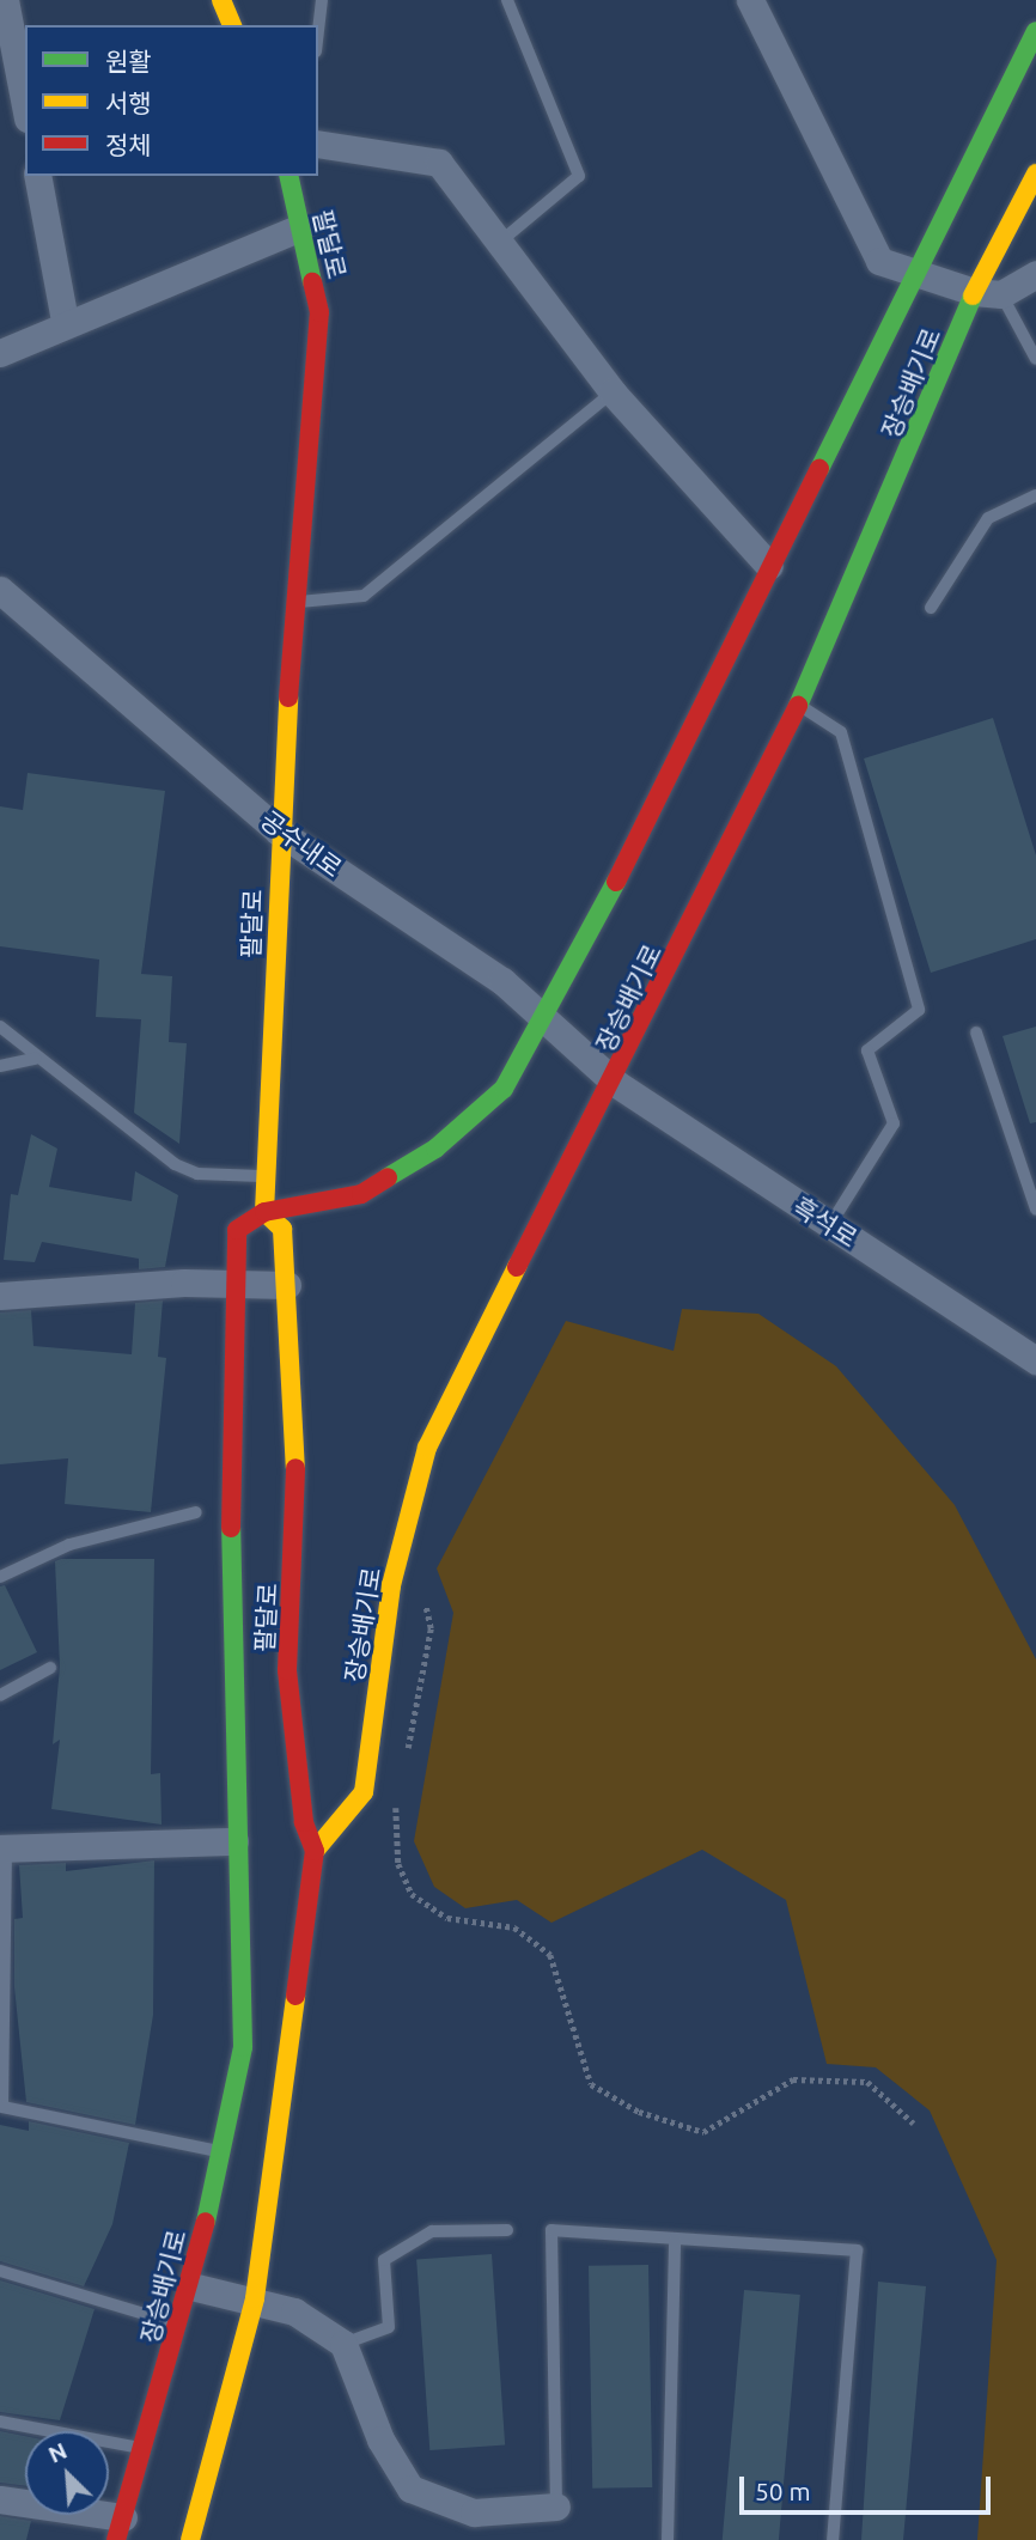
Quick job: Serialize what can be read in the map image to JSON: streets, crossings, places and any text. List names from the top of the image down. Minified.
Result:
{"streets":{"street":["팔달로","장승배기로","공수내로","흑석로"]},"crossings":[["팔달로","장승배기로"],["팔달로","공수내로"],["장승배기로","공수내로"],["장승배기로","흑석로"],["공수내로","흑석로"]],"legend":["원활","서행","정체"],"scale_bar":"50 m","north":"top left"}
